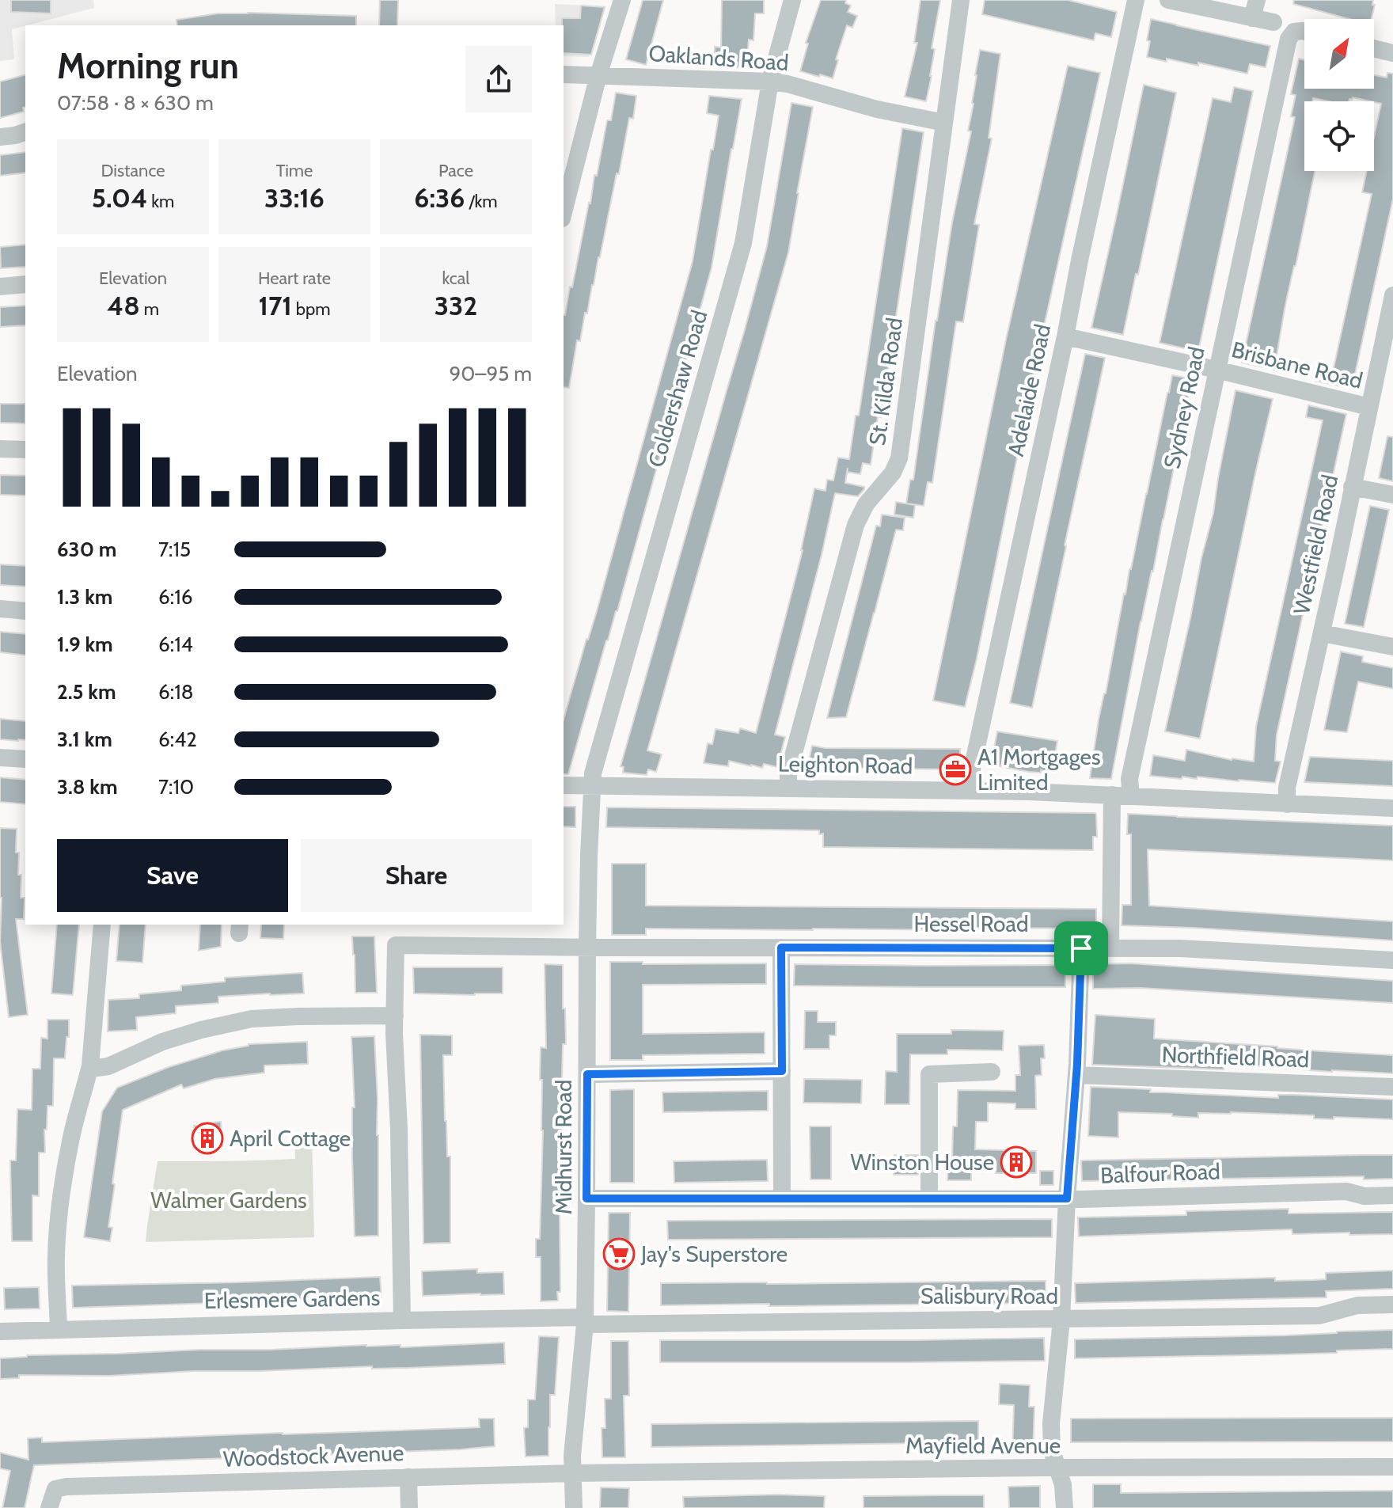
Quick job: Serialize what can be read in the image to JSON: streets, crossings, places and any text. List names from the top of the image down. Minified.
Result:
{"streets":{"street":["Oaklands Road","Brisbane Road","St. Kilda Road","Coldershaw Road","Adelaide Road","Sydney Road","Westfield Road","Leighton Road","Hessel Road","Northfield Road","Midhurst Road","Balfour Road","Salisbury Road","Erlesmere Gardens","Mayfield Avenue","Woodstock Avenue"]},"crossings":[["Oaklands Road","St. Kilda Road"],["Oaklands Road","Coldershaw Road"],["Brisbane Road","Adelaide Road"],["Brisbane Road","Sydney Road"],["Brisbane Road","Westfield Road"],["St. Kilda Road","Leighton Road"],["Coldershaw Road","Leighton Road"],["Coldershaw Road","Midhurst Road"],["Adelaide Road","Leighton Road"],["Sydney Road","Leighton Road"],["Westfield Road","Leighton Road"],["Leighton Road","Midhurst Road"],["Hessel Road","Midhurst Road"],["Midhurst Road","Balfour Road"],["Midhurst Road","Salisbury Road"],["Midhurst Road","Erlesmere Gardens"],["Midhurst Road","Mayfield Avenue"],["Midhurst Road","Woodstock Avenue"],["Salisbury Road","Erlesmere Gardens"],["Mayfield Avenue","Woodstock Avenue"]],"parks":["Walmer Gardens"],"places":{"office":["A1 Mortgages Limited"],"building":["April Cottage","Winston House"],"supermarket":["Jay's Superstore"]},"north":"top right","page":{"heading":["Morning run","07:58 · 8 × 630 m"],"stats":[["Distance","5.04 km"],["Time","33:16"],["Pace","6:36 /km"],["Elevation","48 m"],["Heart rate","171 bpm"],["kcal","332"]],"chart":["Elevation","90–95 m"],"list":[{"name":"630 m","note":"7:15"},{"name":"1.3 km","note":"6:16"},{"name":"1.9 km","note":"6:14"},{"name":"2.5 km","note":"6:18"},{"name":"3.1 km","note":"6:42"},{"name":"3.8 km","note":"7:10"}],"buttons":["Save","Share"]}}
